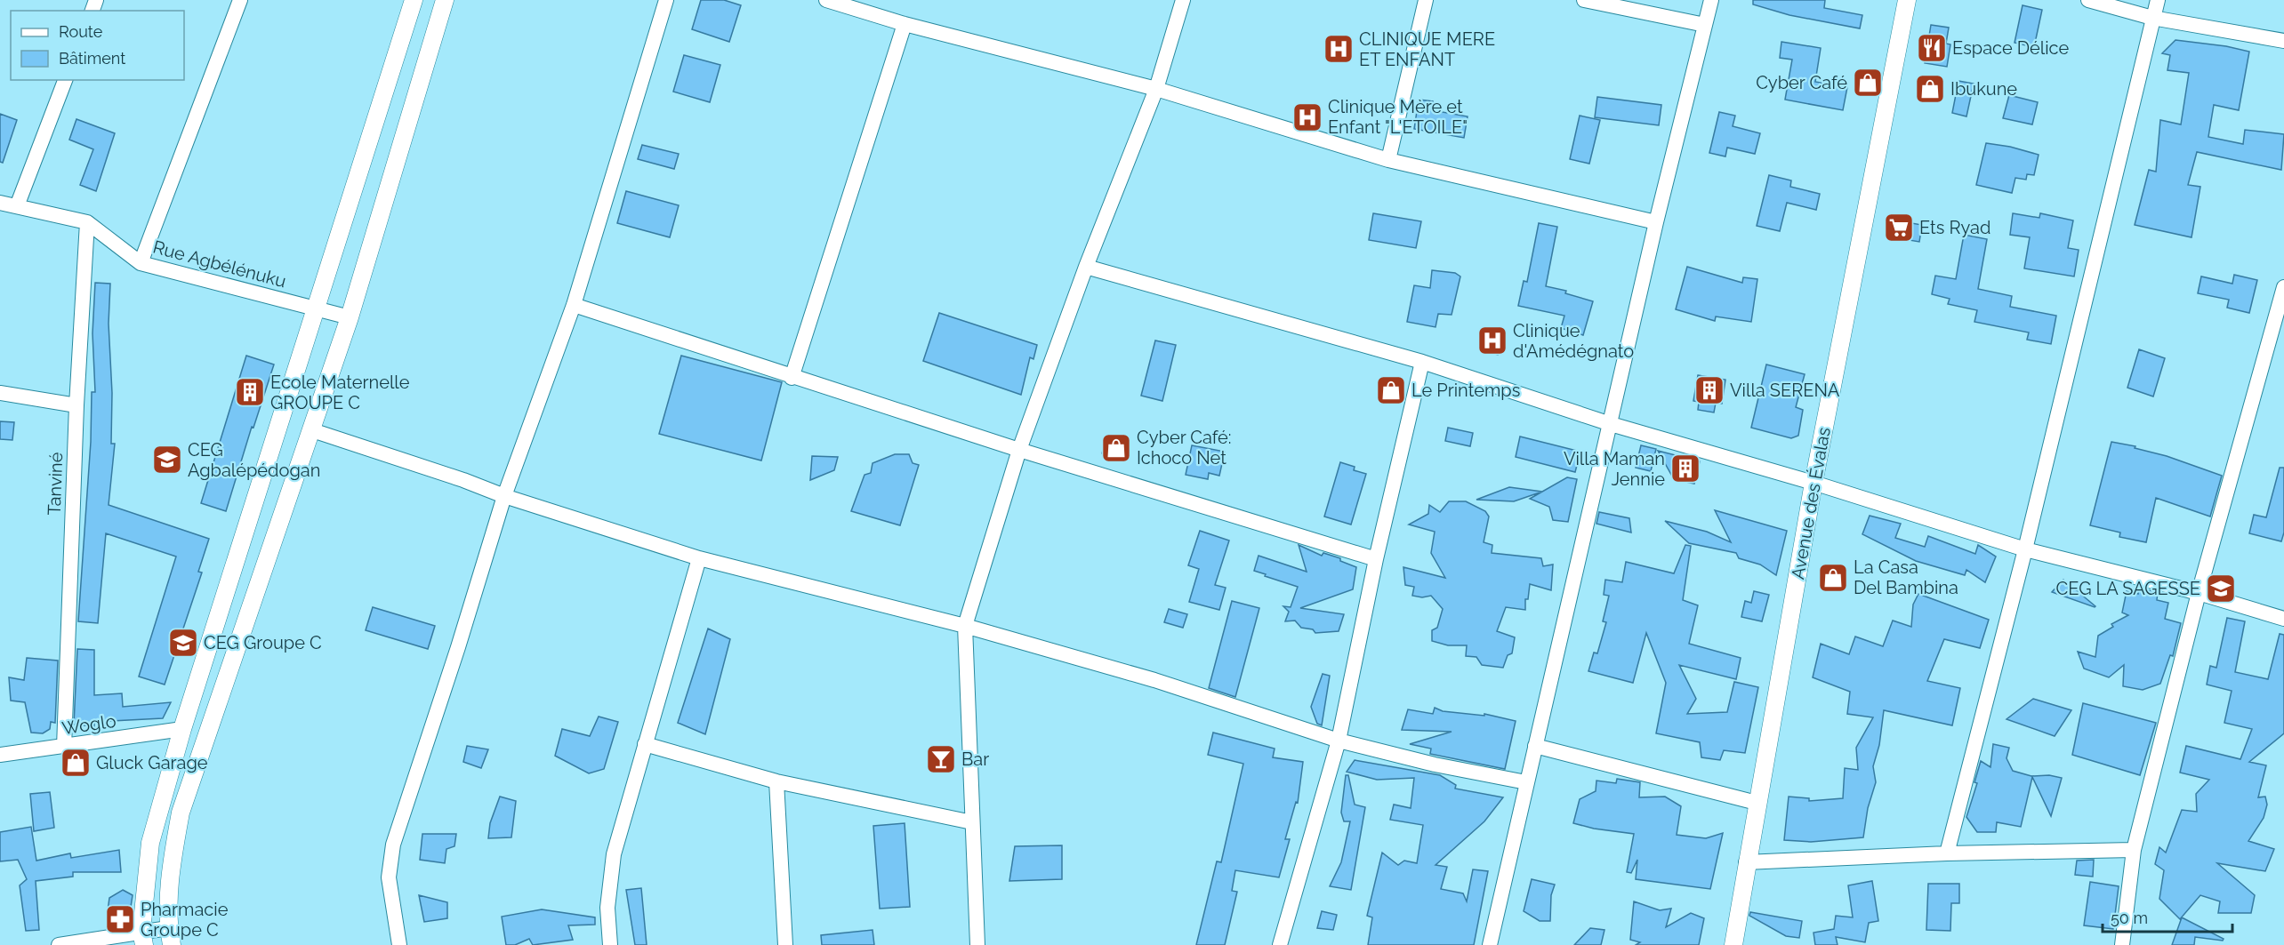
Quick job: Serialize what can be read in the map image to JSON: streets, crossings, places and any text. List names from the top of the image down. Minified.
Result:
{"streets":{"street":["Rue Agbélénuku","Tanviné","Avenue des Évalas","Woglo"]},"crossings":[["Rue Agbélénuku","Tanviné"],["Tanviné","Woglo"]],"places":{"restaurant":["Espace Délice"],"hospital":["CLINIQUE MERE ET ENFANT","Clinique Mère et Enfant \"L'ETOILE\"","Clinique d'Amédégnato"],"shop":["Cyber Café","Ibukune","Le Printemps","Cyber Café: Ichoco Net","La Casa Del Bambina","Gluck Garage"],"supermarket":["Ets Ryad"],"building":["Villa SERENA","Ecole Maternelle GROUPE C","Villa Maman Jennie"],"school or university":["CEG Agbalépédogan","CEG LA SAGESSE","CEG Groupe C"],"bar":["Bar"],"pharmacy":["Pharmacie Groupe C"]},"legend":["Route","Bâtiment"],"scale_bar":"50 m"}
